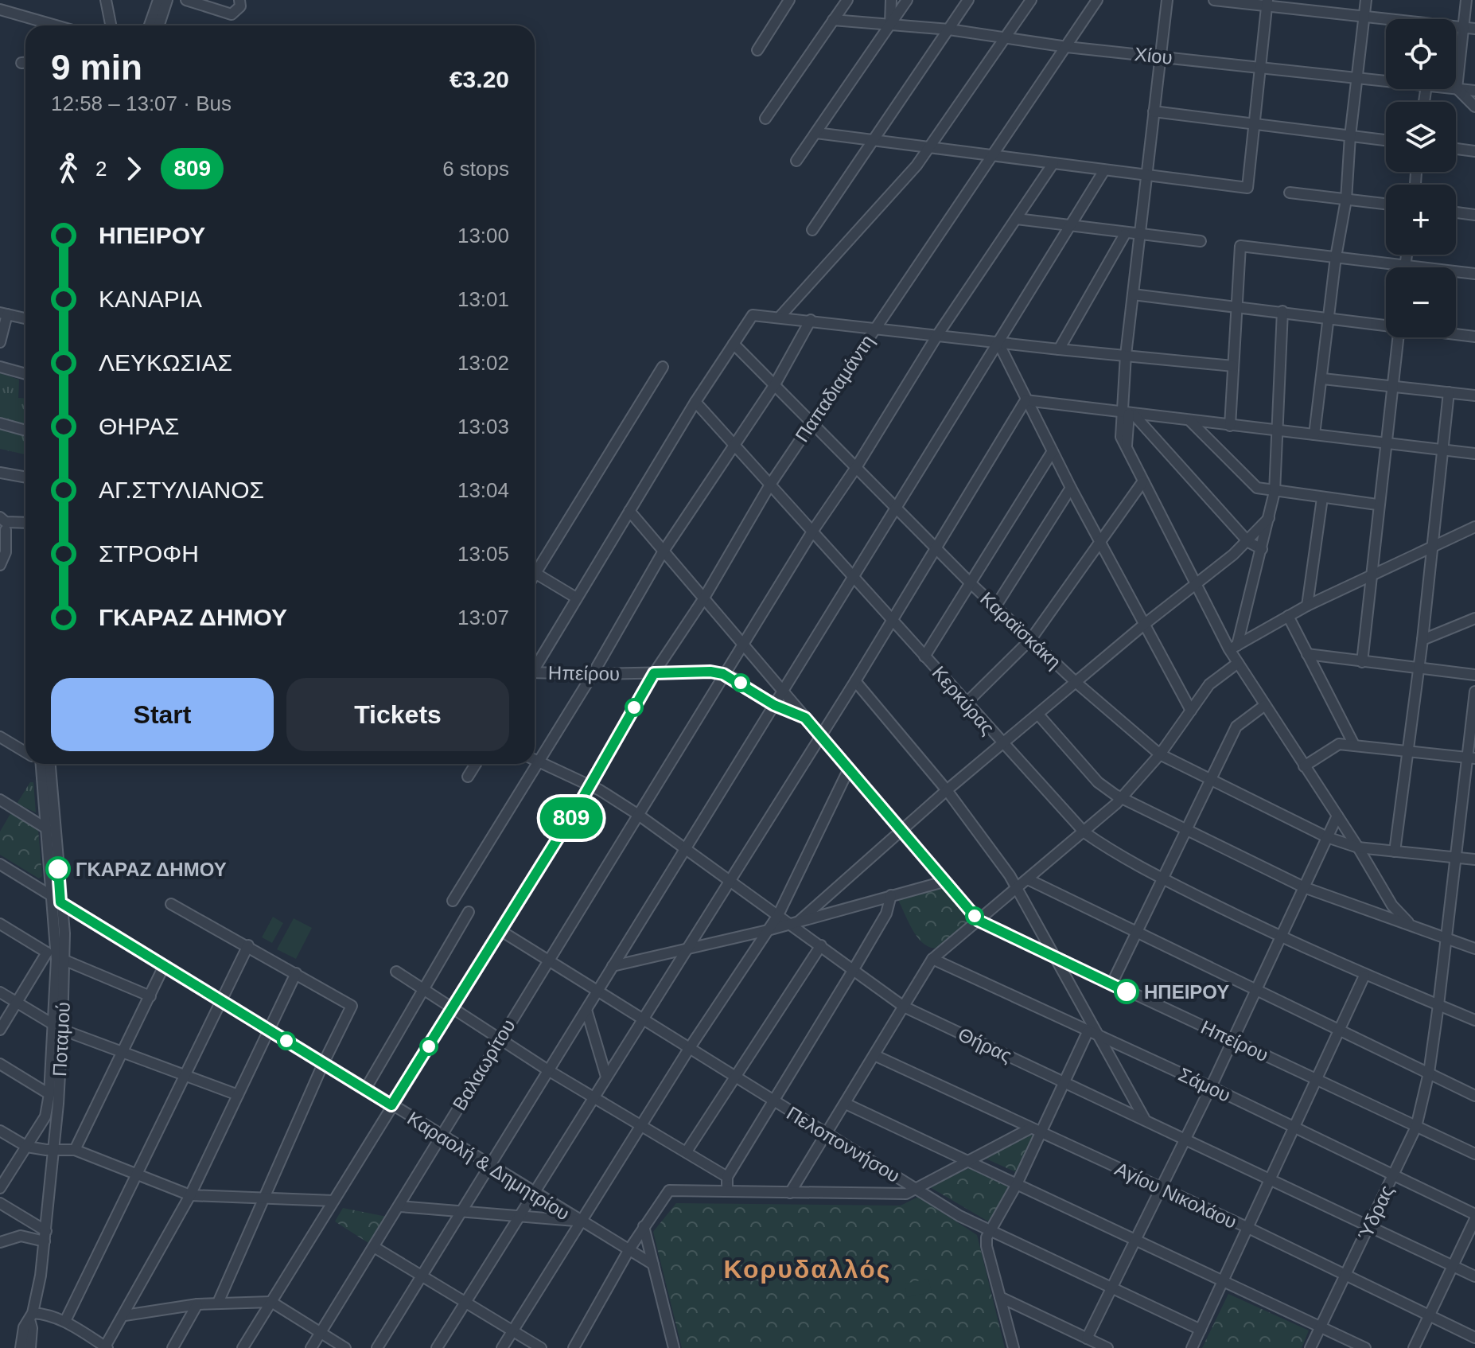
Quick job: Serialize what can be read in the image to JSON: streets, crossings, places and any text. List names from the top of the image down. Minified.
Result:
{"streets":{"street":["Χίου","Παπαδιαμάντη","Καραϊσκάκη","Ηπείρου","Κερκύρας","Ποταμού","Θήρας","Βαλαωρίτου","Σάμου","Πελοποννήσου","Καραολή & Δημητρίου","Αγίου Νικολάου","Ύδρας"]},"crossings":[["Χίου","Παπαδιαμάντη"],["Παπαδιαμάντη","Καραϊσκάκη"],["Παπαδιαμάντη","Ηπείρου"],["Παπαδιαμάντη","Κερκύρας"],["Παπαδιαμάντη","Θήρας"],["Παπαδιαμάντη","Πελοποννήσου"],["Παπαδιαμάντη","Καραολή & Δημητρίου"],["Καραϊσκάκη","Βαλαωρίτου"],["Καραϊσκάκη","Ύδρας"],["Ηπείρου","Βαλαωρίτου"],["Ηπείρου","Ύδρας"],["Κερκύρας","Βαλαωρίτου"],["Κερκύρας","Ύδρας"],["Ποταμού","Καραολή & Δημητρίου"],["Θήρας","Βαλαωρίτου"],["Θήρας","Ύδρας"],["Βαλαωρίτου","Πελοποννήσου"],["Βαλαωρίτου","Καραολή & Δημητρίου"],["Σάμου","Ύδρας"],["Αγίου Νικολάου","Ύδρας"]],"districts":["Κορυδαλλός"],"places":["ΓΚΑΡΑΖ ΔΗΜΟΥ","ΗΠΕΙΡΟΥ"],"lines":["bus line 809"],"page":{"on_map":"809","map_buttons":["+","−"],"heading":["9 min","12:58 – 13:07 · Bus","€3.20"],"legs":["2","809","6 stops"],"list":[{"name":"ΗΠΕΙΡΟΥ","value":"13:00"},{"name":"ΚΑΝΑΡΙΑ","value":"13:01"},{"name":"ΛΕΥΚΩΣΙΑΣ","value":"13:02"},{"name":"ΘΗΡΑΣ","value":"13:03"},{"name":"ΑΓ.ΣΤΥΛΙΑΝΟΣ","value":"13:04"},{"name":"ΣΤΡΟΦΗ","value":"13:05"},{"name":"ΓΚΑΡΑΖ ΔΗΜΟΥ","value":"13:07"}],"buttons":["Start","Tickets"]}}
